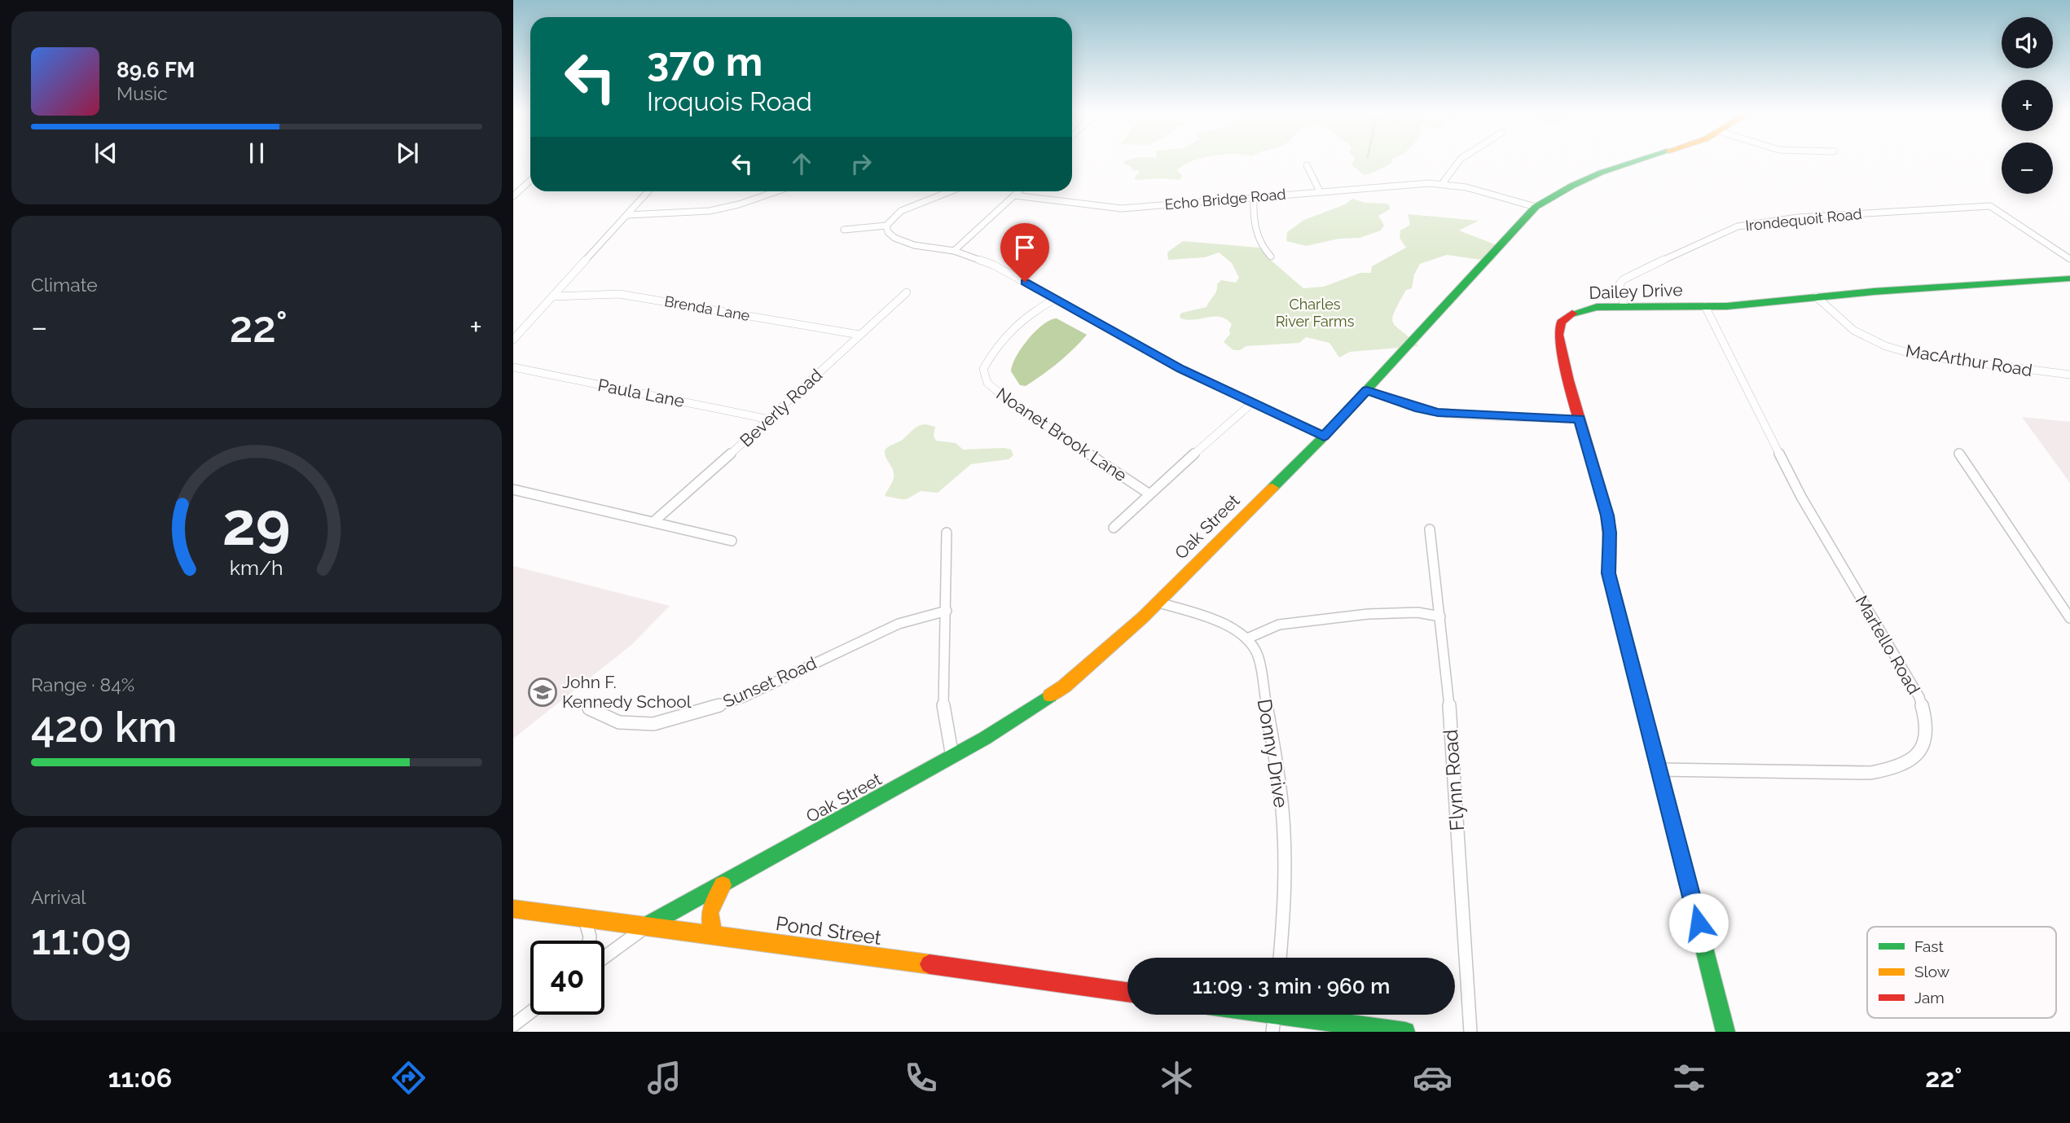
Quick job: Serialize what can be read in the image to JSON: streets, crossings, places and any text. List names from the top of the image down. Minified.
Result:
{"streets":{"main road":["Dailey Drive","Oak Street","Pond Street"],"street":["Echo Bridge Road","Irondequoit Road","Brenda Lane","MacArthur Road","Paula Lane","Beverly Road","Noanet Brook Lane","Martello Road","Sunset Road","Donny Drive","Flynn Road"]},"crossings":[["Echo Bridge Road","Oak Street"],["Irondequoit Road","Dailey Drive"],["Dailey Drive","MacArthur Road"],["Dailey Drive","Martello Road"],["Brenda Lane","Beverly Road"],["Paula Lane","Beverly Road"],["Oak Street","Pond Street"]],"parks":["Charles River Farms"],"places":{"school or university":["John F. Kennedy School"]},"legend":["Fast","Slow","Jam"],"page":{"map_buttons":["+","−"],"turn":["370 m","Iroquois Road"],"song":["89.6 FM","Music"],"tile":["Climate",["Range · 84%","420 km"],["Arrival","11:09"]],"heat":["−","22°","+"],"limit":"40","trip":"11:09 · 3 min · 960 m","tabs":["11:06","22°"],"gauge":["29","km/h"]}}
